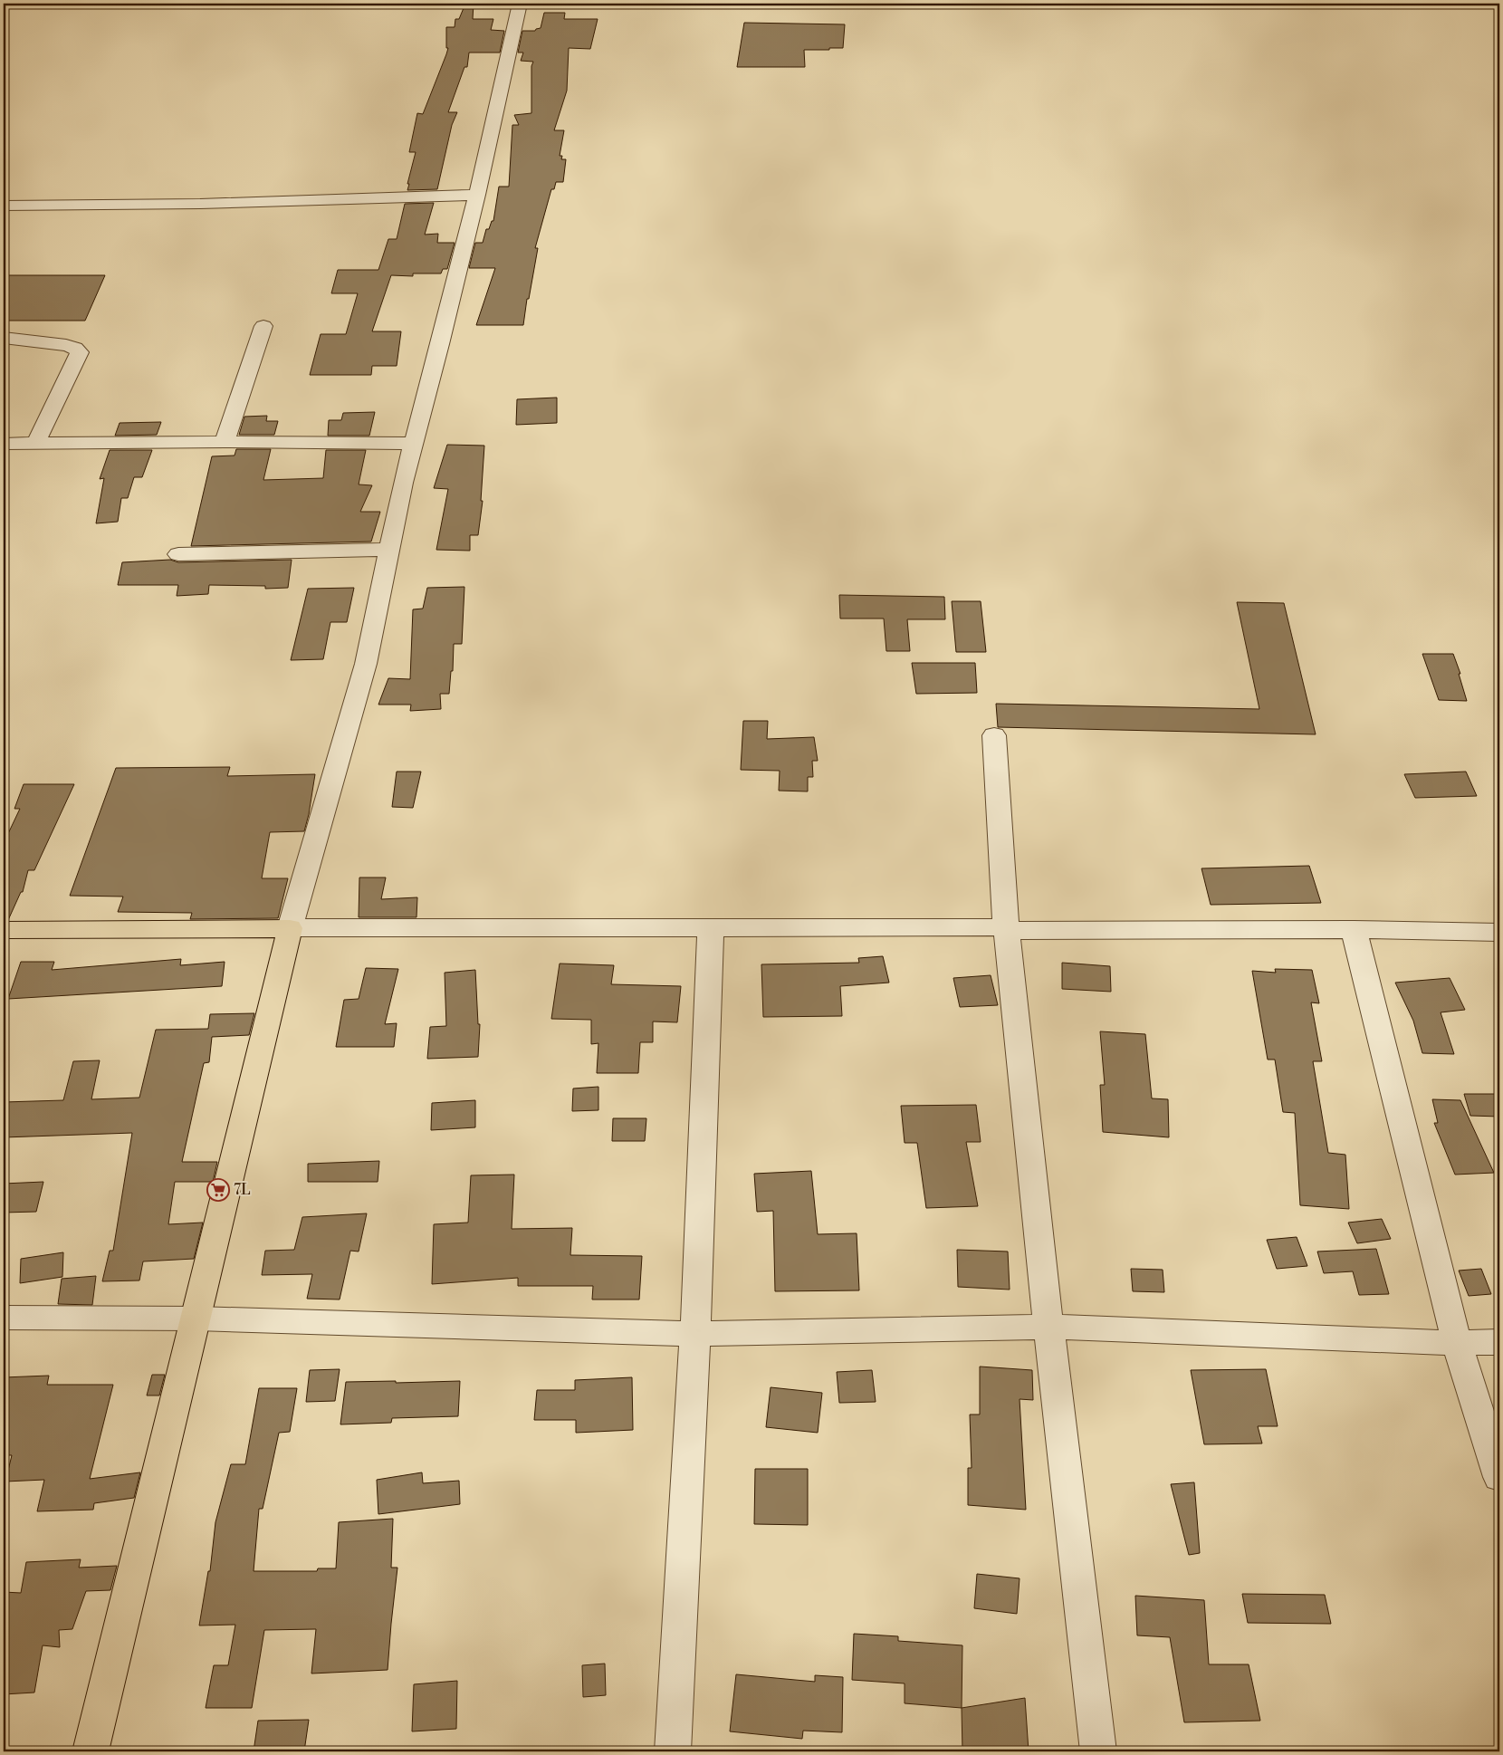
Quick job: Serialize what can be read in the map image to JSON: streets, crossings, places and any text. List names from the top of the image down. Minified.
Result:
{"places":{"supermarket":["7L"]}}
